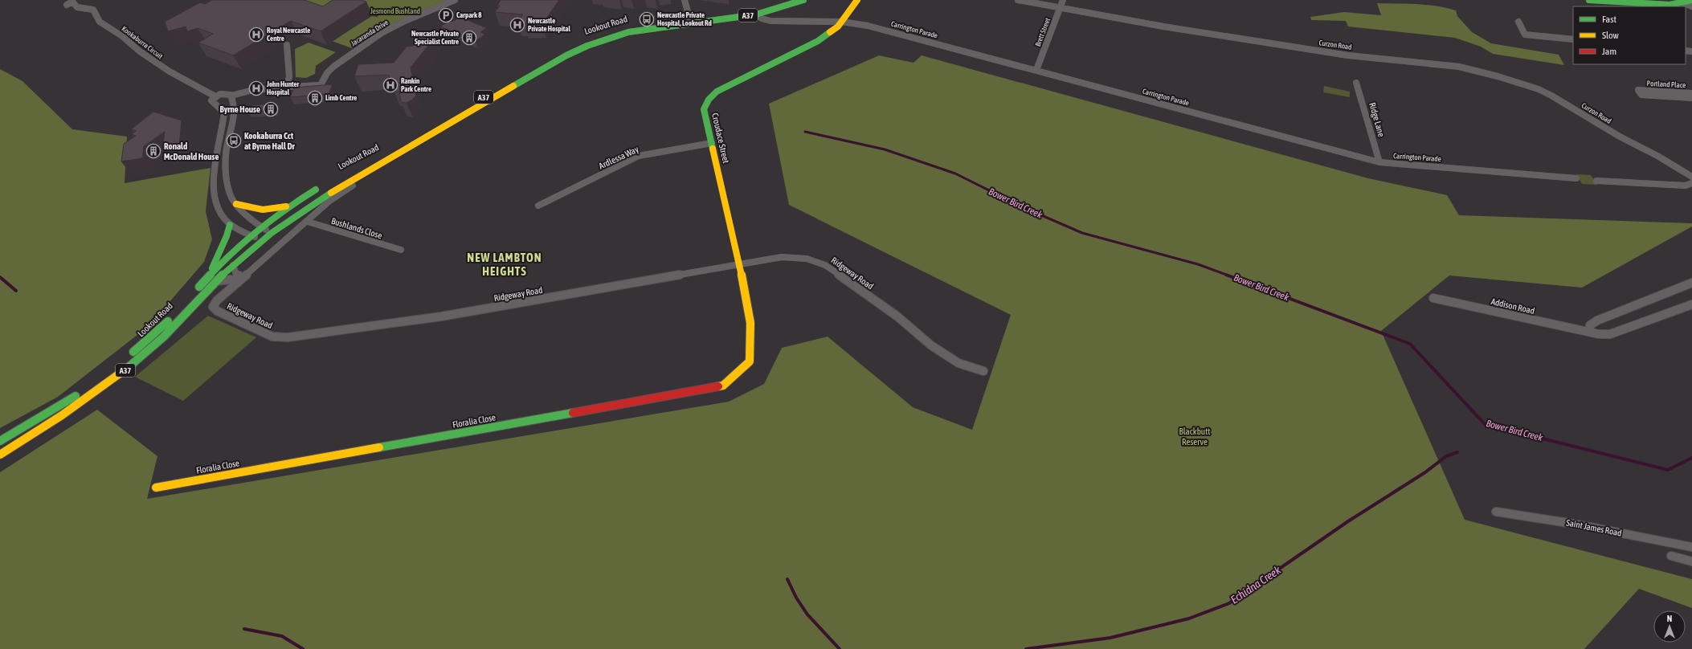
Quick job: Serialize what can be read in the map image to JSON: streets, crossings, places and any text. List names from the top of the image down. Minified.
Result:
{"streets":{"main road":["A37","Lookout Road","Croudace Street","Floralia Close"],"street":["Carrington Parade","Brett Street","Jacaranda Drive","Kookaburra Circuit","Curzon Road","Portland Place","Ridge Lane","Ardlessa Way","Bushlands Close","Ridgeway Road","Addison Road","Saint James Road"]},"crossings":[["Lookout Road","Carrington Parade"],["Carrington Parade","Brett Street"],["Carrington Parade","Ridge Lane"],["Carrington Parade","Croudace Street"],["Brett Street","Curzon Road"],["Croudace Street","Ardlessa Way"],["Croudace Street","Ridgeway Road"],["Croudace Street","Floralia Close"],["Bushlands Close","Ridgeway Road"]],"districts":["NEW LAMBTON HEIGHTS"],"water":["Bower Bird Creek","Echidna Creek"],"parks":["Jesmond Bushland","Blackbutt Reserve"],"places":{"parking":["Carpark 8"],"bus stop":["Newcastle Private Hospital, Lookout Rd","Kookaburra Cct at Byrne Hall Dr"],"hospital":["Newcastle Private Hospital","Royal Newcastle Centre","Rankin Park Centre","John Hunter Hospital"],"building":["Newcastle Private Specialist Centre","Limb Centre","Byrne House","Ronald McDonald House"]},"legend":["Fast","Slow","Jam"],"north":"top"}
